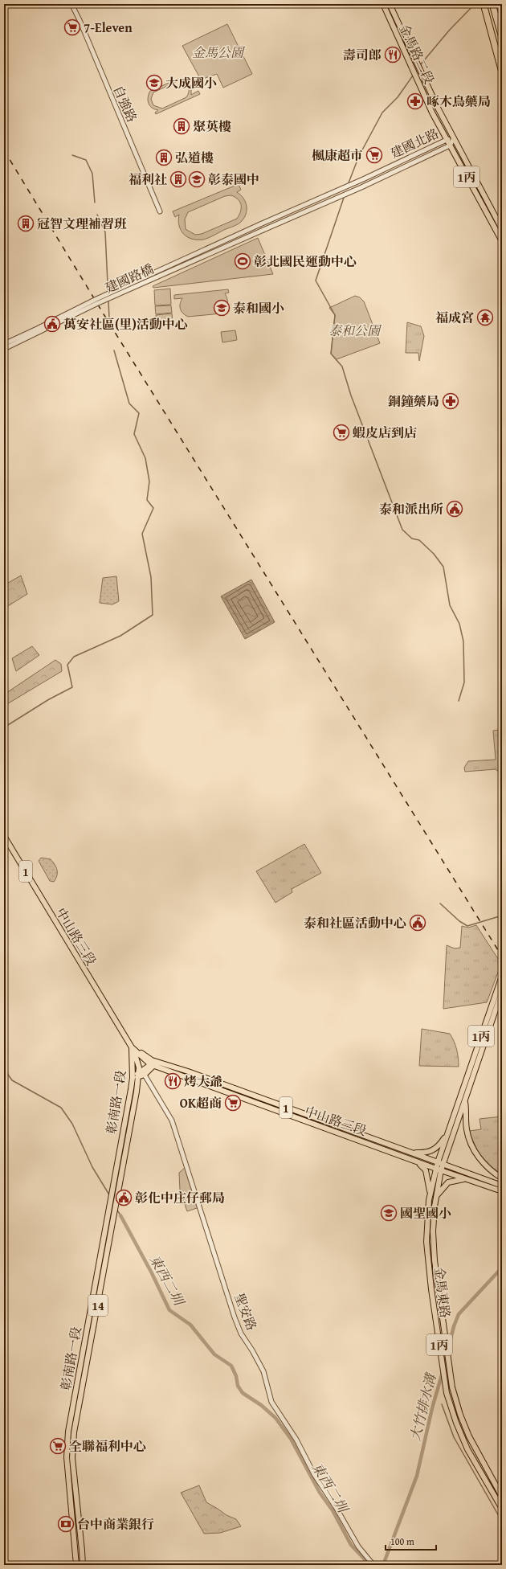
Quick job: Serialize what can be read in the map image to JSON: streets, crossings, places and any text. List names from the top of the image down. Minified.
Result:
{"streets":{"main road":["金馬路二段","1丙","1","中山路三段","彰南路一段","金馬東路","14"],"street":["自強路","建國北路","建國路橋","聖安路"]},"crossings":[["金馬路二段","建國北路"],["金馬路二段","1丙"],["建國北路","1丙"],["建國北路","建國路橋"],["1丙","中山路三段"],["1丙","金馬東路"],["中山路三段","彰南路一段"],["中山路三段","金馬東路"],["彰南路一段","聖安路"]],"water":["東西二圳","大竹排水溝"],"parks":["金馬公園","泰和公園"],"places":{"supermarket":["7-Eleven","楓康超市","蝦皮店到店","OK超商","全聯福利中心"],"restaurant":["壽司郎","烤大爺"],"school or university":["大成國小","彰泰國中","泰和國小","國聖國小"],"pharmacy":["啄木鳥藥局","銅鐘藥局"],"building":["聚英樓","弘道樓","福利社","冠智文理補習班"],"sports":["彰北國民運動中心"],"temple":["福成宮"],"public building":["萬安社區(里)活動中心","泰和派出所","泰和社區活動中心","彰化中庄仔郵局"],"bank":["台中商業銀行"]},"scale_bar":"100 m"}
